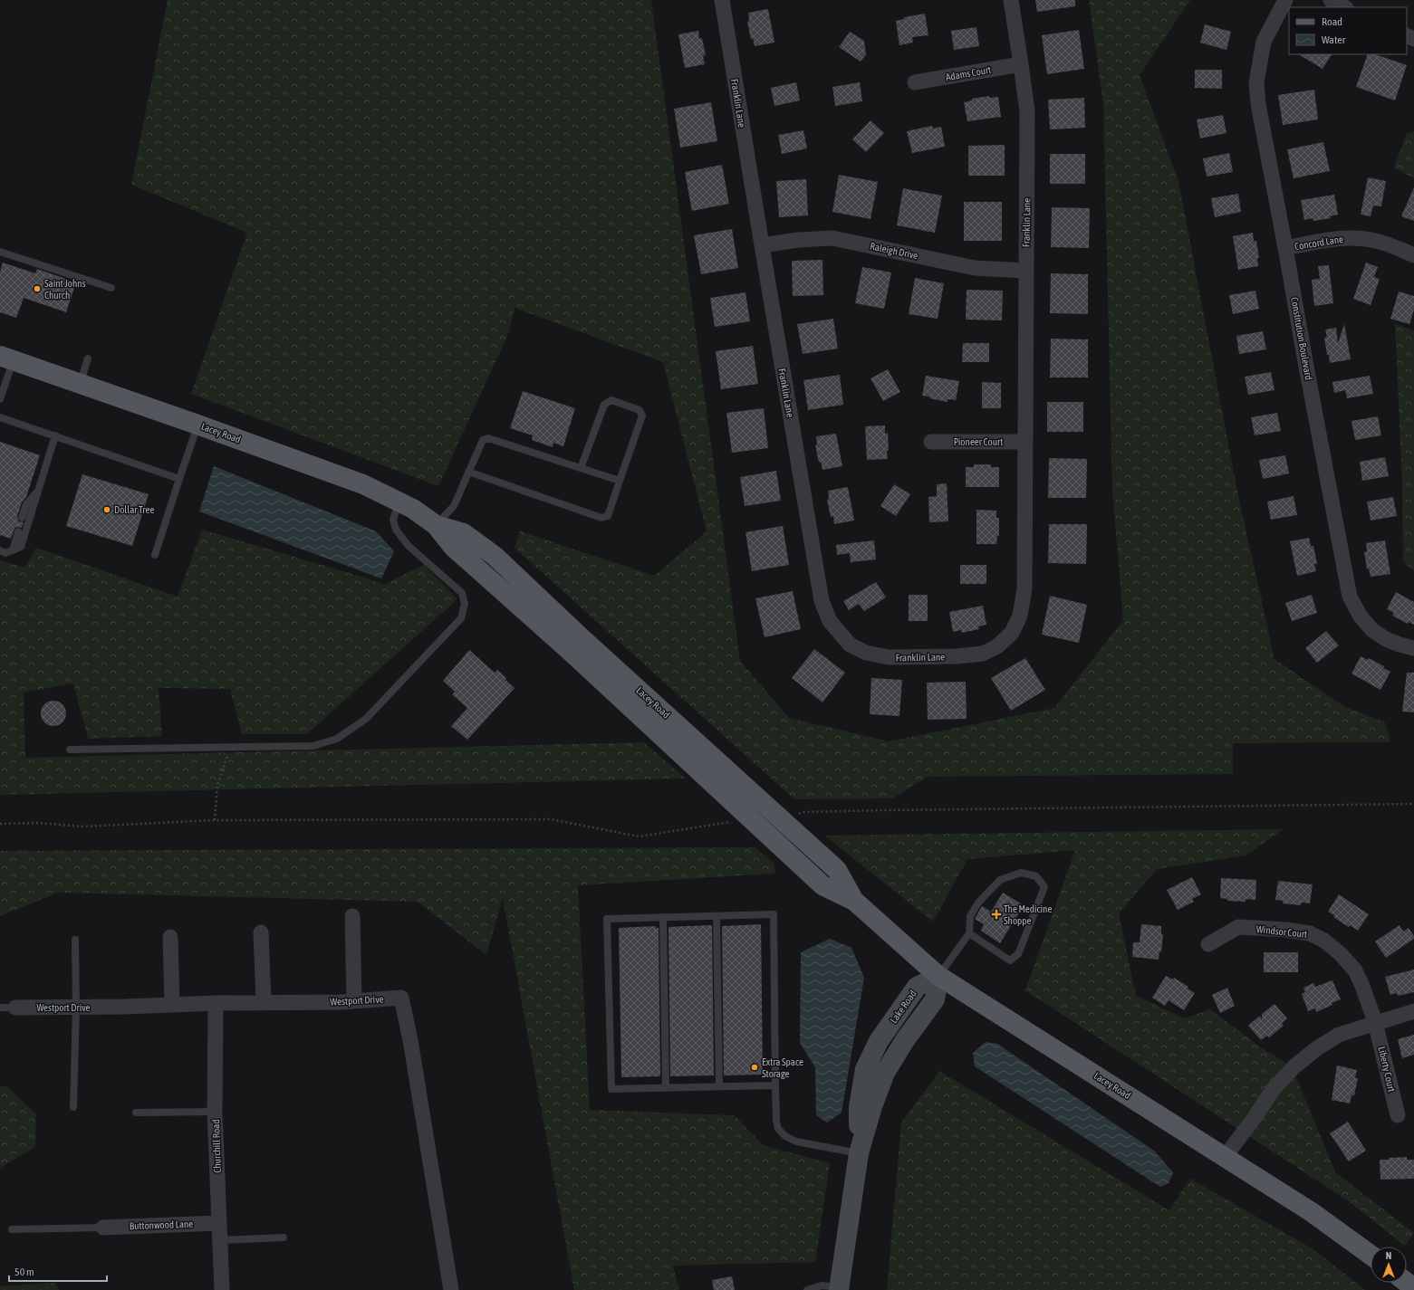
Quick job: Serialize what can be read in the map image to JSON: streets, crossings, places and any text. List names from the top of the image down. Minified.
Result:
{"streets":{"main road":["Lacey Road"],"street":["Adams Court","Franklin Lane","Concord Lane","Raleigh Drive","Constitution Boulevard","Pioneer Court","Windsor Court","Westport Drive","Lake Road","Liberty Court","Churchill Road","Buttonwood Lane"]},"crossings":[["Adams Court","Franklin Lane"],["Franklin Lane","Raleigh Drive"],["Franklin Lane","Pioneer Court"],["Concord Lane","Constitution Boulevard"],["Lacey Road","Lake Road"],["Windsor Court","Liberty Court"],["Westport Drive","Churchill Road"],["Churchill Road","Buttonwood Lane"]],"places":{"other":["Saint Johns Church","Dollar Tree","Extra Space Storage"],"health":["The Medicine Shoppe"]},"legend":["Road","Water"],"scale_bar":"50 m","north":"top"}
